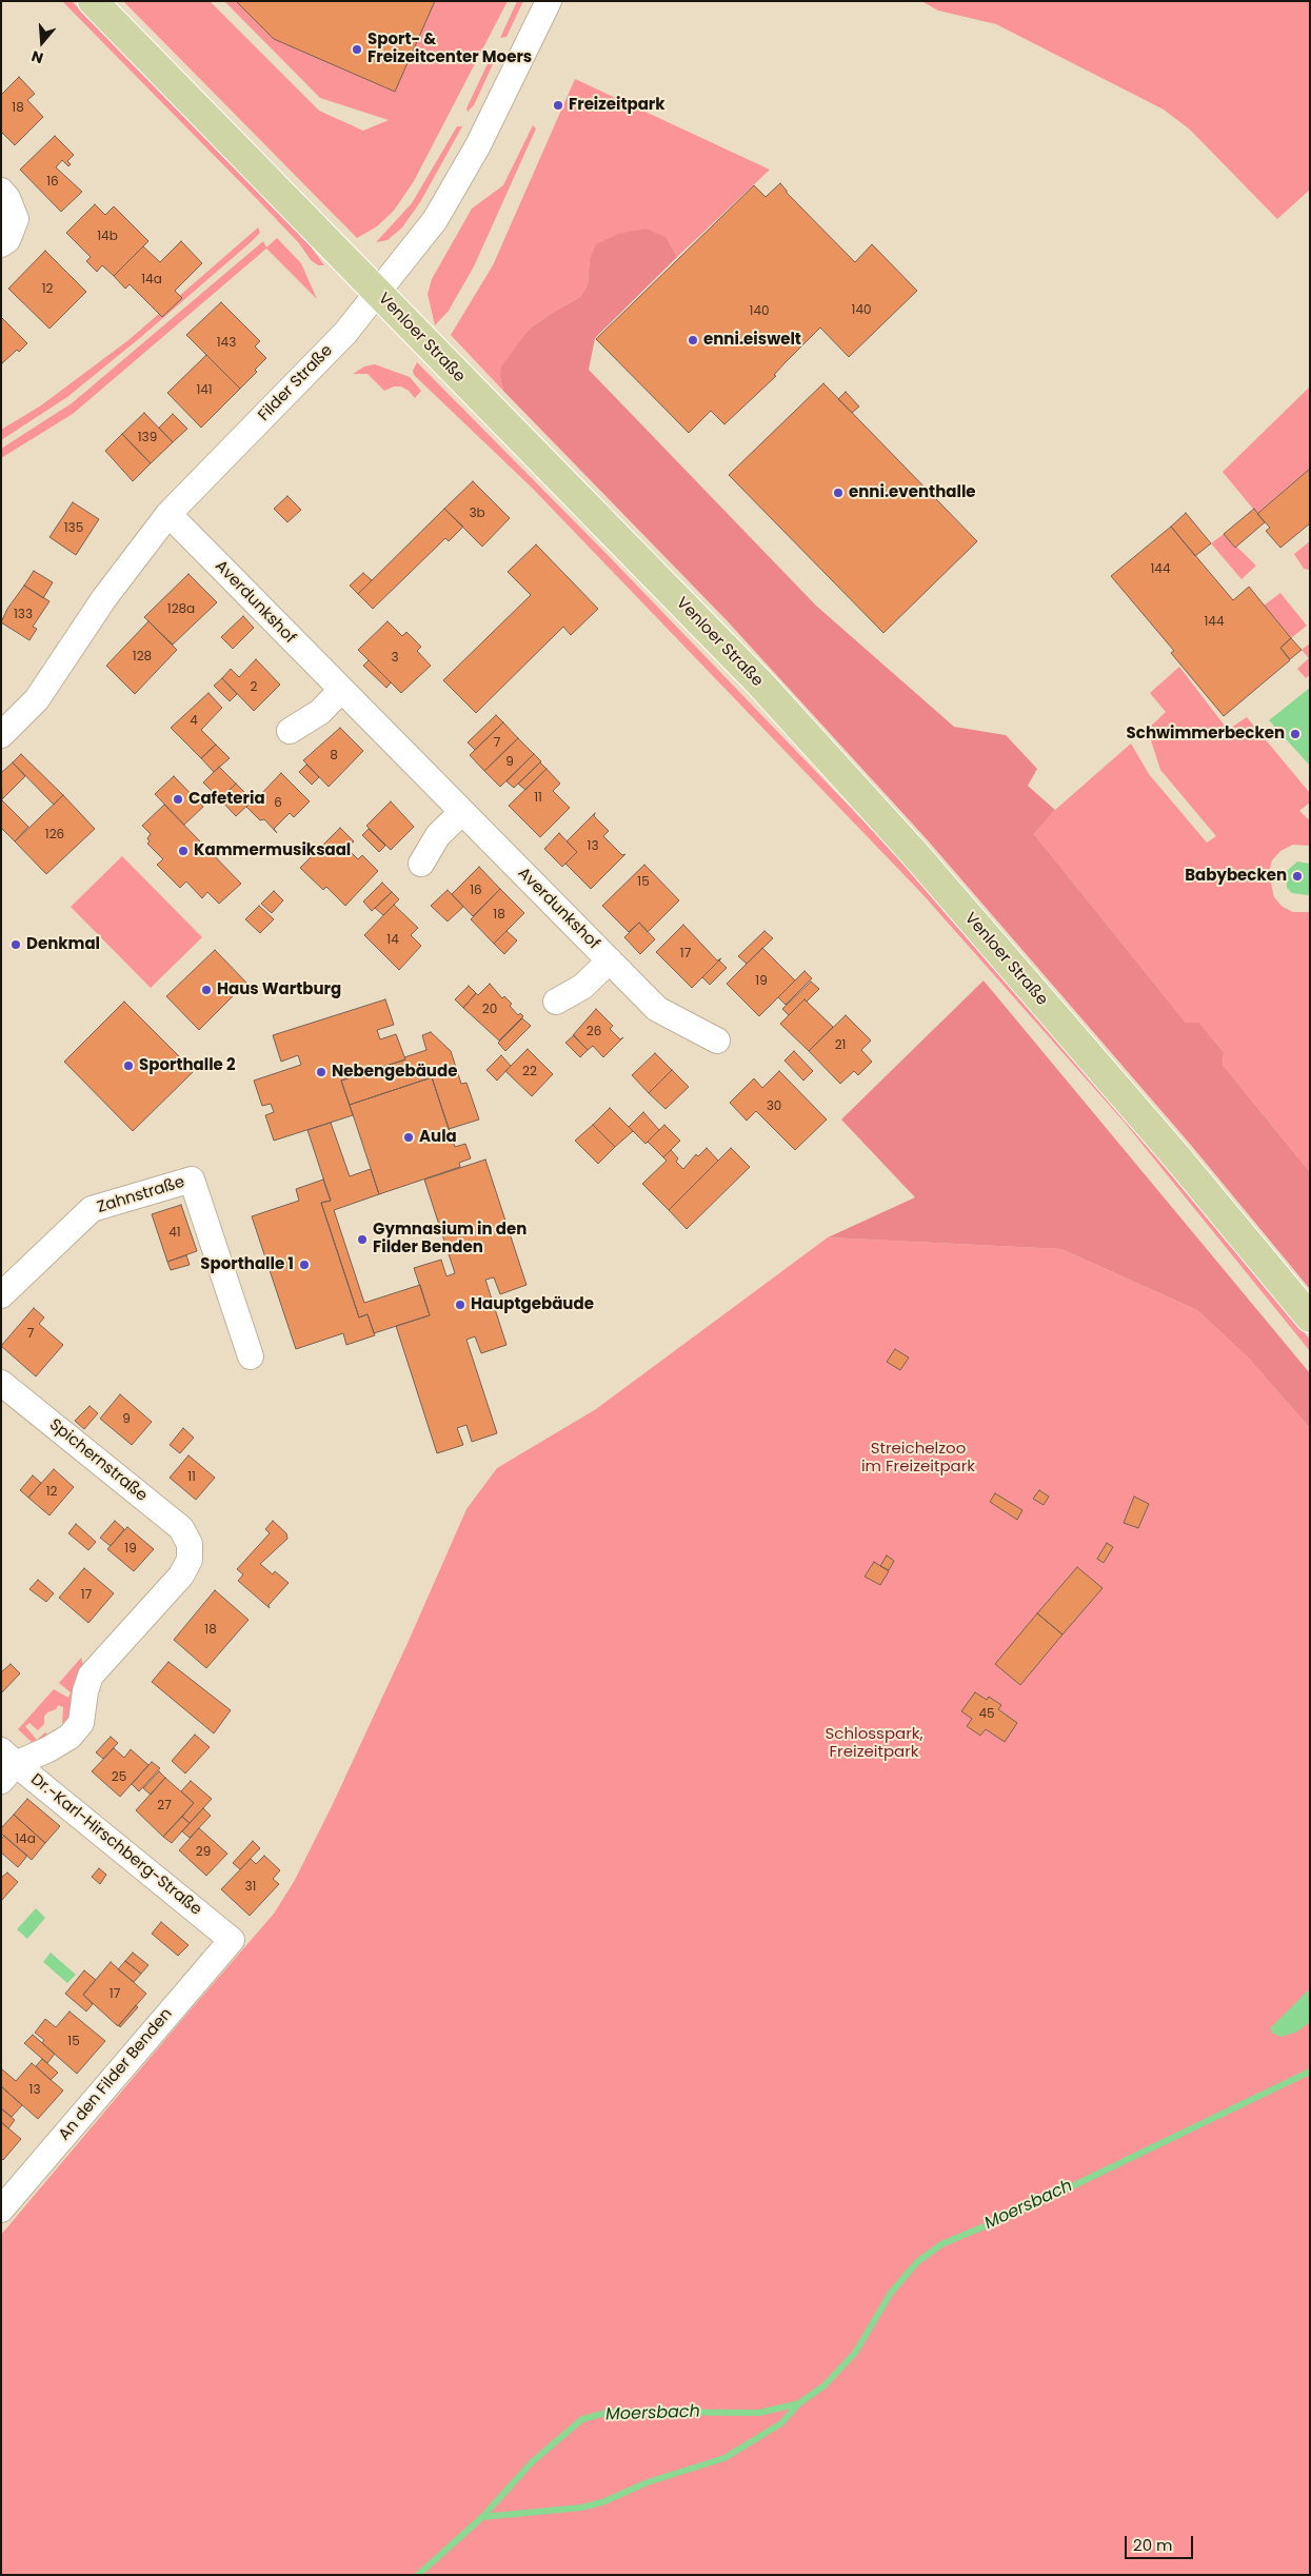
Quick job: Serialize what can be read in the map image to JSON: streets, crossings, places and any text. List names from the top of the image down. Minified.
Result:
{"streets":{"main road":["Venloer Straße"],"street":["Filder Straße","Averdunkshof","Zahnstraße","Spichernstraße","Dr.-Karl-Hirschberg-Straße","An den Filder Benden"]},"crossings":[["Venloer Straße","Filder Straße"],["Filder Straße","Averdunkshof"],["Spichernstraße","Dr.-Karl-Hirschberg-Straße"],["Dr.-Karl-Hirschberg-Straße","An den Filder Benden"]],"water":["Moersbach"],"parks":["Streichelzoo im Freizeitpark","Schlosspark, Freizeitpark"],"places":["Sport- & Freizeitcenter Moers","Freizeitpark","enni.eiswelt","enni.eventhalle","Schwimmerbecken","Cafeteria","Kammermusiksaal","Babybecken","Denkmal","Haus Wartburg","Sporthalle 2","Nebengebäude","Aula","Gymnasium in den Filder Benden","Sporthalle 1","Hauptgebäude"],"house_numbers":["18","16","14b","14a","12","140","140","143","141","139","3b","135","144","128a","133","144","128","3","2","4","7","8","9","11","6","126","13","15","16","18","14","17","19","20","26","21","22","30","41","7","9","11","12","19","17","18","45","25","27","14a","29","31","17","15","13"],"scale_bar":"20 m","north":"bottom"}
